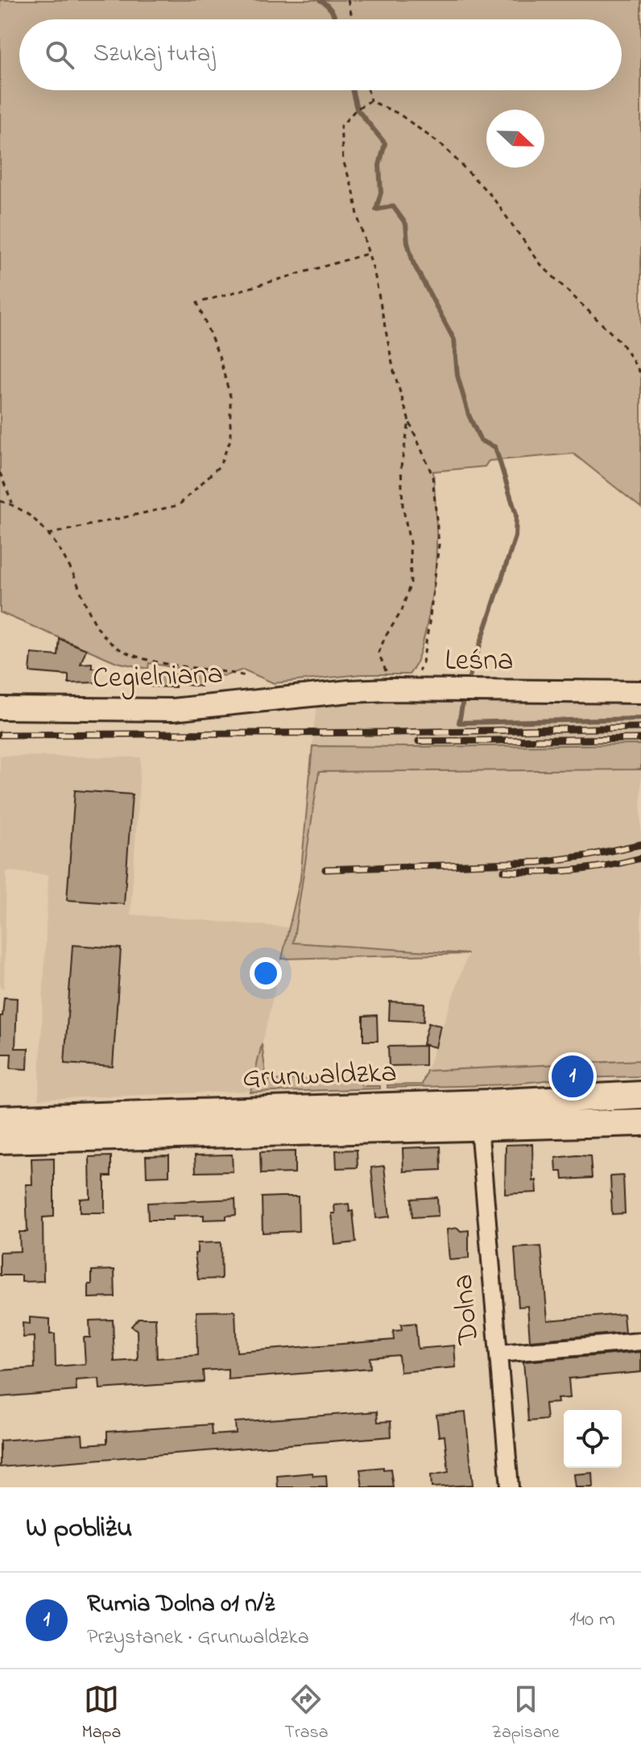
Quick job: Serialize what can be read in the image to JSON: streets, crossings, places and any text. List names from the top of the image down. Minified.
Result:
{"streets":{"main road":["Grunwaldzka"],"street":["Leśna","Cegielniana","Dolna"]},"crossings":[["Leśna","Cegielniana"],["Grunwaldzka","Dolna"]],"north":"right","page":{"search":"Szukaj tutaj","pins":"1","heading":"W pobliżu","list":[{"mark":"1","name":"Rumia Dolna 01 n/ż","note":"Przystanek · Grunwaldzka","value":"140 m"}],"nav":["Mapa","Trasa","Zapisane"]}}
